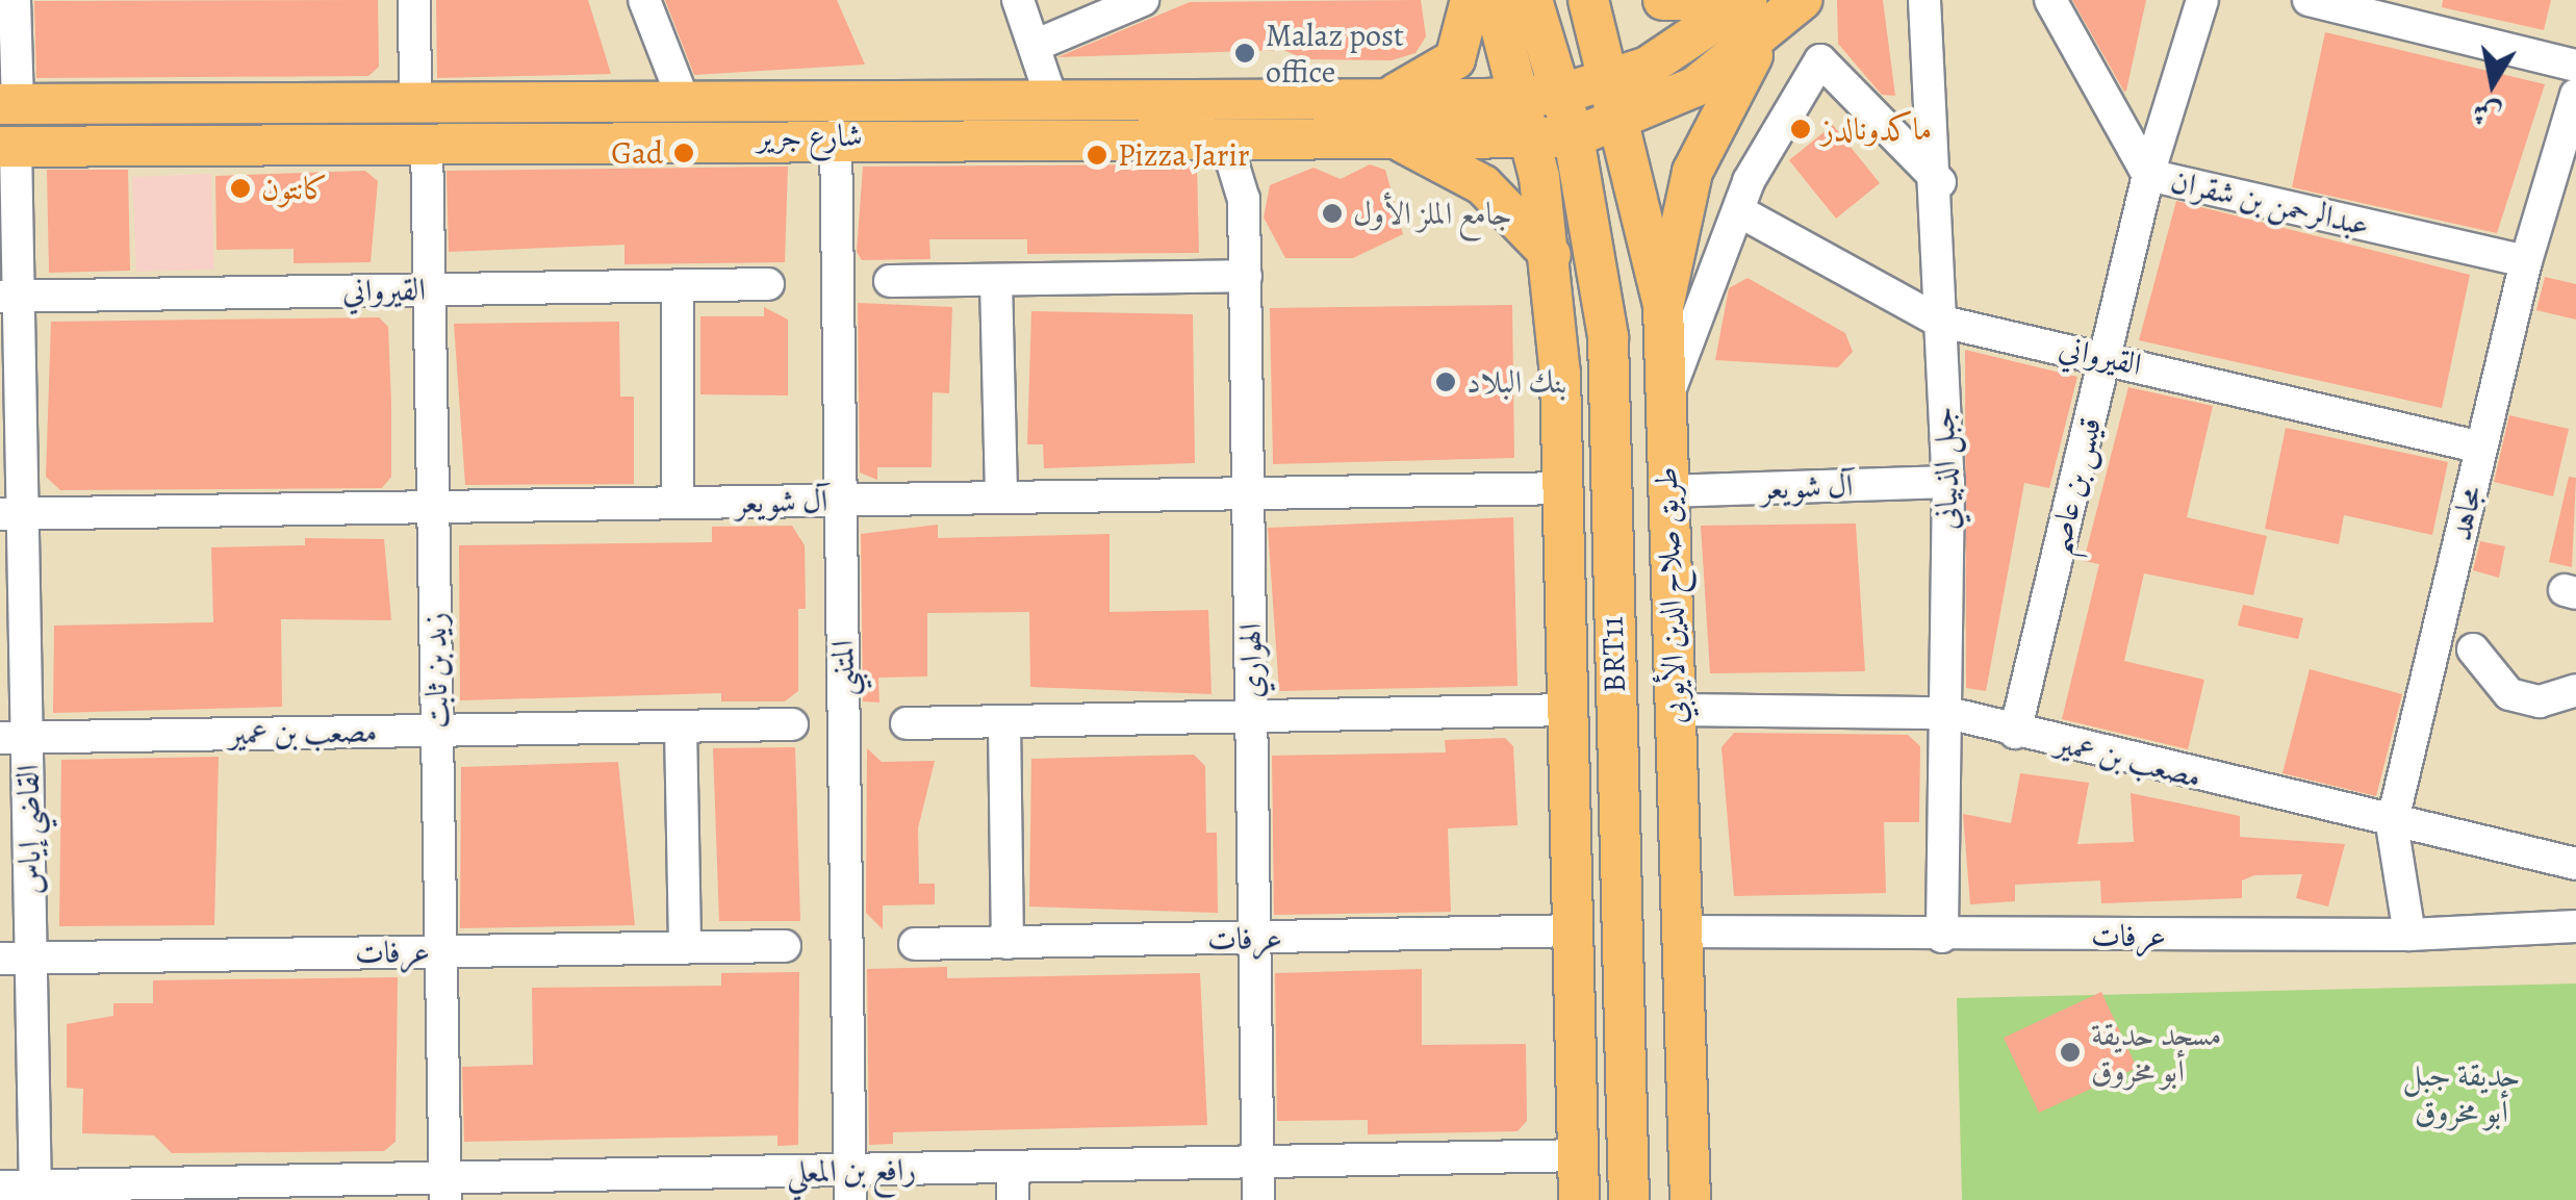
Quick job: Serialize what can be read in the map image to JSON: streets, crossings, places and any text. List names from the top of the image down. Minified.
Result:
{"streets":{"main road":["شارع جرير","طريق صلاح الدين الأيوبي","BRT11"],"street":["عبدالرحمن بن شقران","القيرواني","جبل الذبياني","قيس بن عاصم","آل شويعر","مجاهد","الهواري","المتنبي","زيد بن ثابت","مصعب بن عمير","القاضي إياس","عرفات","رافع بن المعلي"]},"crossings":[["شارع جرير","طريق صلاح الدين الأيوبي"],["شارع جرير","BRT11"],["شارع جرير","الهواري"],["شارع جرير","المتنبي"],["شارع جرير","زيد بن ثابت"],["شارع جرير","القاضي إياس"],["عبدالرحمن بن شقران","قيس بن عاصم"],["عبدالرحمن بن شقران","مجاهد"],["القيرواني","جبل الذبياني"],["القيرواني","قيس بن عاصم"],["القيرواني","مجاهد"],["القيرواني","زيد بن ثابت"],["القيرواني","القاضي إياس"],["جبل الذبياني","آل شويعر"],["جبل الذبياني","مصعب بن عمير"],["جبل الذبياني","عرفات"],["قيس بن عاصم","مصعب بن عمير"],["آل شويعر","طريق صلاح الدين الأيوبي"],["آل شويعر","الهواري"],["آل شويعر","المتنبي"],["آل شويعر","زيد بن ثابت"],["آل شويعر","القاضي إياس"],["مجاهد","مصعب بن عمير"],["مجاهد","عرفات"],["طريق صلاح الدين الأيوبي","مصعب بن عمير"],["طريق صلاح الدين الأيوبي","عرفات"],["الهواري","عرفات"],["الهواري","رافع بن المعلي"],["المتنبي","رافع بن المعلي"],["زيد بن ثابت","مصعب بن عمير"],["زيد بن ثابت","عرفات"],["زيد بن ثابت","رافع بن المعلي"],["مصعب بن عمير","القاضي إياس"],["القاضي إياس","عرفات"],["القاضي إياس","رافع بن المعلي"]],"parks":["حديقة جبل أبو مخروق"],"places":["Malaz post office","ماكدونالدز","Gad","Pizza Jarir","كانتون","جامع الملز الأول","بنك البلاد","مسجد حديقة أبو مخروق"],"north":"bottom"}
